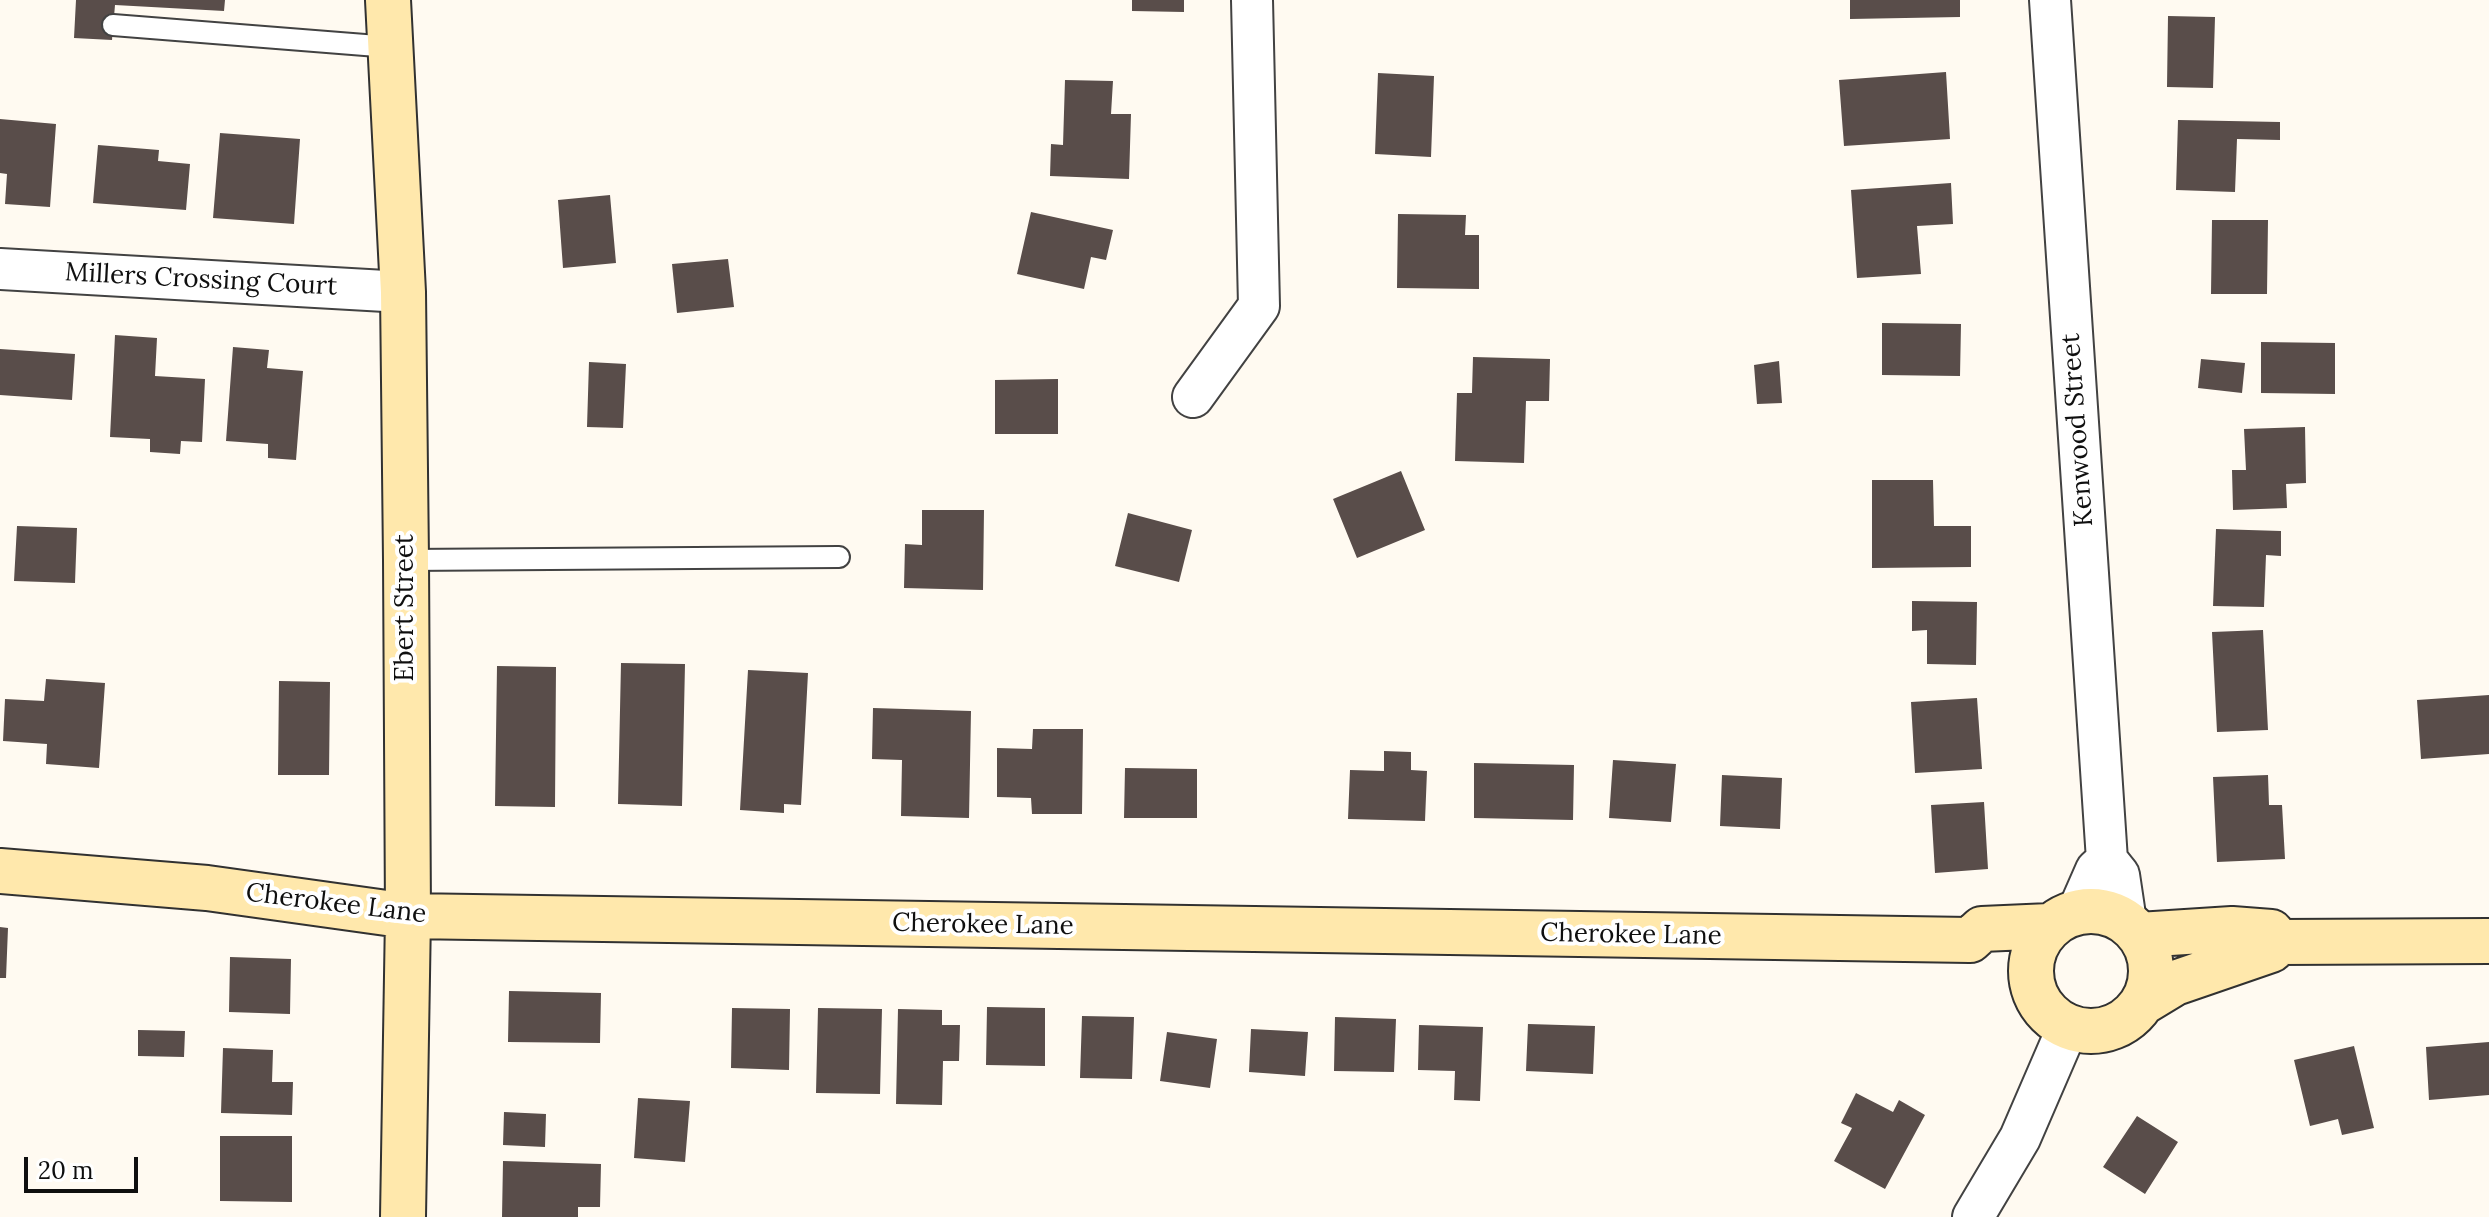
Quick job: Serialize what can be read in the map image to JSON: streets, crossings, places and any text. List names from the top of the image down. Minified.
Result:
{"streets":{"street":["Millers Crossing Court","Kenwood Street","Ebert Street","Cherokee Lane"]},"crossings":[["Millers Crossing Court","Ebert Street"],["Kenwood Street","Cherokee Lane"],["Ebert Street","Cherokee Lane"]],"scale_bar":"20 m"}
